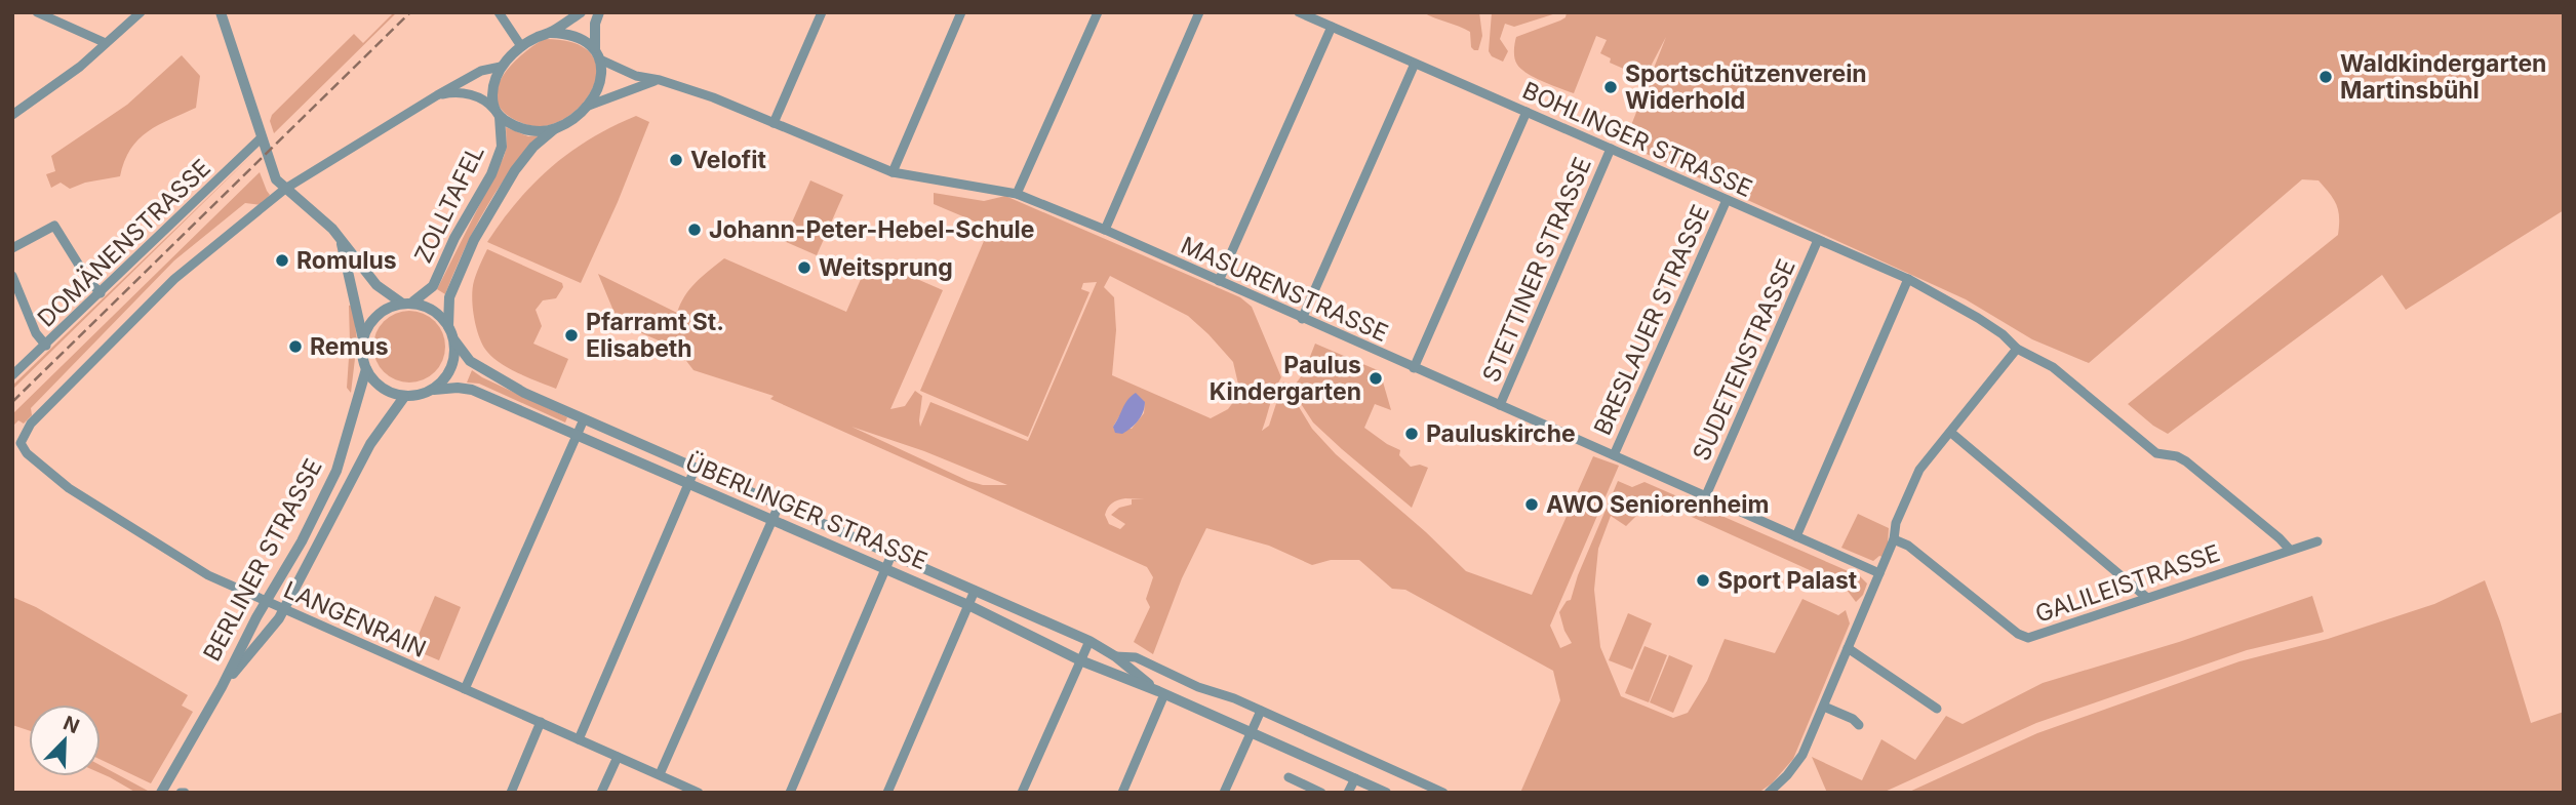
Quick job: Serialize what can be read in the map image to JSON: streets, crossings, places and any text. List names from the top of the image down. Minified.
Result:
{"streets":{"street":["BOHLINGER STRASSE","ZOLLTAFEL","DOMÄNENSTRASSE","STETTINER STRASSE","MASURENSTRASSE","BRESLAUER STRASSE","SUDETENSTRASSE","ÜBERLINGER STRASSE","BERLINER STRASSE","GALILEISTRASSE","LANGENRAIN"]},"crossings":[["BOHLINGER STRASSE","STETTINER STRASSE"],["BOHLINGER STRASSE","BRESLAUER STRASSE"],["BOHLINGER STRASSE","SUDETENSTRASSE"],["BOHLINGER STRASSE","GALILEISTRASSE"],["ZOLLTAFEL","MASURENSTRASSE"],["ZOLLTAFEL","ÜBERLINGER STRASSE"],["ZOLLTAFEL","BERLINER STRASSE"],["STETTINER STRASSE","MASURENSTRASSE"],["MASURENSTRASSE","BRESLAUER STRASSE"],["MASURENSTRASSE","SUDETENSTRASSE"],["ÜBERLINGER STRASSE","BERLINER STRASSE"],["BERLINER STRASSE","LANGENRAIN"]],"places":["Waldkindergarten Martinsbühl","Sportschützenverein Widerhold","Velofit","Johann-Peter-Hebel-Schule","Romulus","Weitsprung","Pfarramt St. Elisabeth","Remus","Paulus Kindergarten","Pauluskirche","AWO Seniorenheim","Sport Palast"],"north":"top right"}
